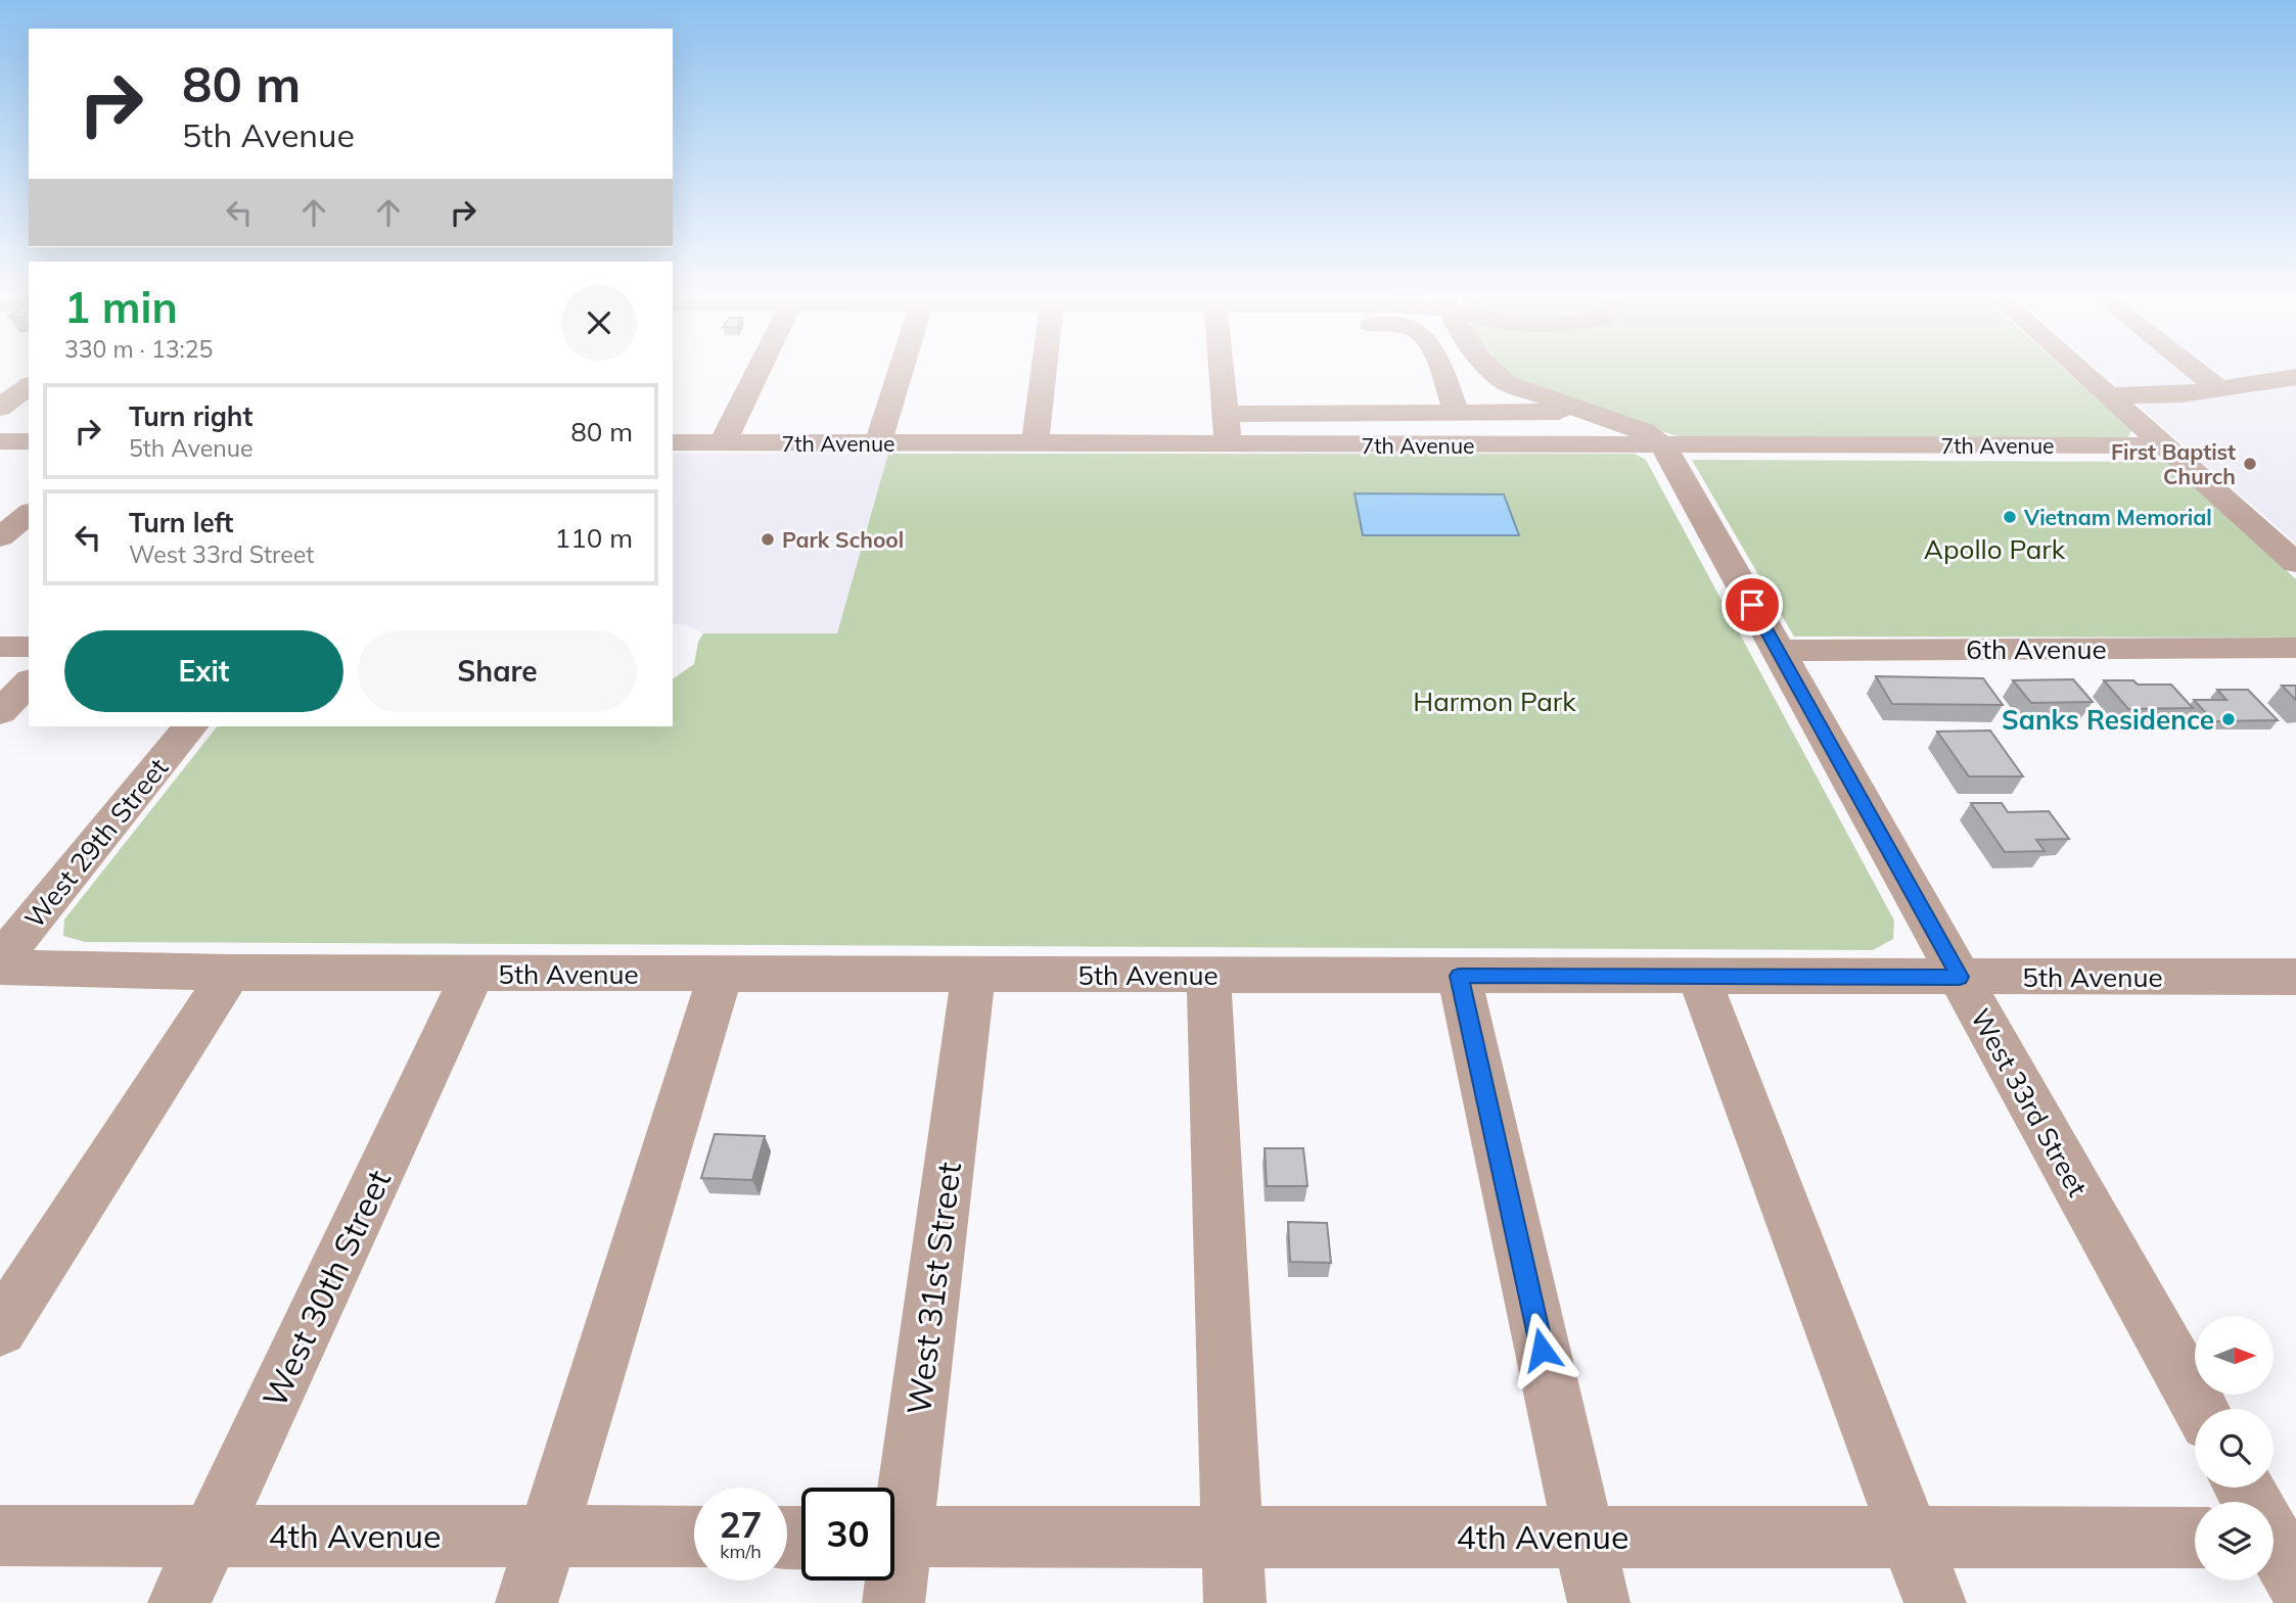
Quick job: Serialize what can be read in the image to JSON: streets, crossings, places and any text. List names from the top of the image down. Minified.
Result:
{"streets":{"street":["7th Avenue","6th Avenue","West 29th Street","5th Avenue","West 33rd Street","West 30th Street","West 31st Street","4th Avenue"]},"crossings":[["7th Avenue","West 33rd Street"],["6th Avenue","West 33rd Street"],["5th Avenue","West 33rd Street"],["5th Avenue","West 30th Street"],["5th Avenue","West 31st Street"],["West 30th Street","4th Avenue"]],"parks":["Apollo Park","Harmon Park"],"places":["First Baptist Church","Vietnam Memorial","Park School","Sanks Residence"],"north":"right","page":{"turn":["80 m","5th Avenue"],"heading":["1 min","330 m · 13:25"],"list":[{"name":"Turn right","note":"5th Avenue","value":"80 m"},{"name":"Turn left","note":"West 33rd Street","value":"110 m"}],"buttons":["Exit","Share"],"speed":"27 km/h","limit":"30"}}
